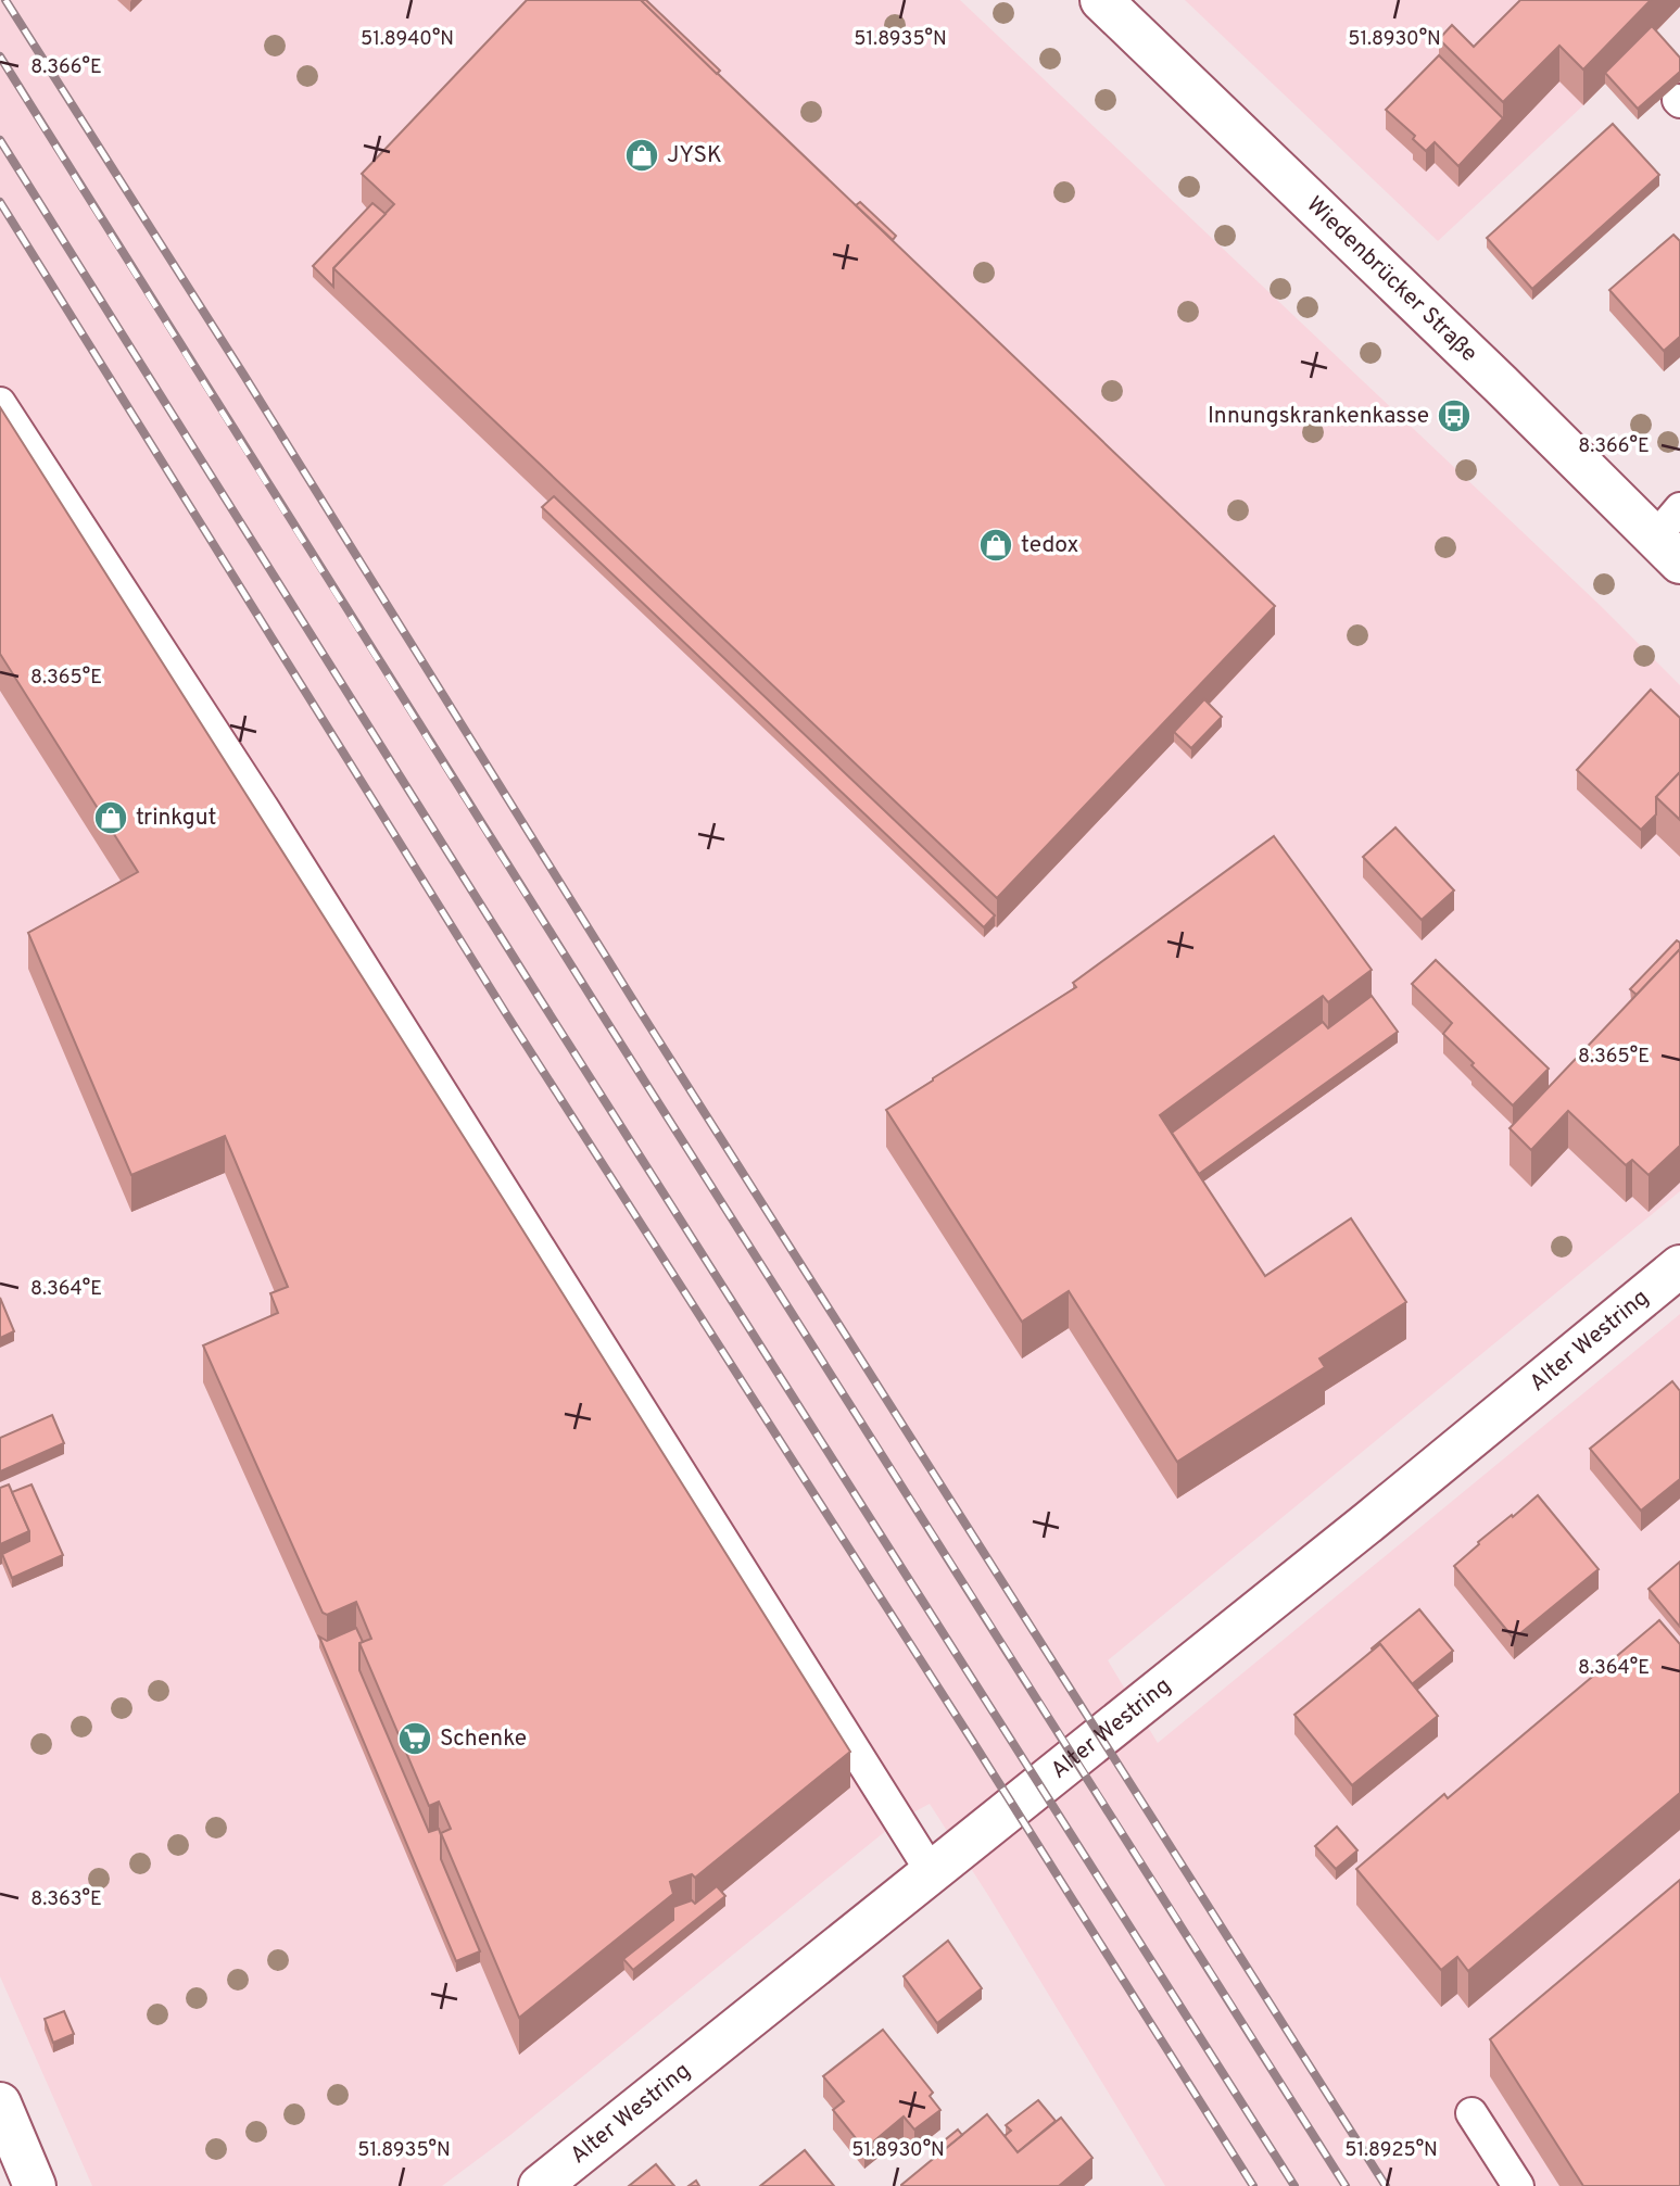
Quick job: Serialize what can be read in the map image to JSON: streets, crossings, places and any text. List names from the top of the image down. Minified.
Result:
{"streets":{"street":["Wiedenbrücker Straße","Alter Westring"]},"places":{"shop":["JYSK","tedox","trinkgut"],"bus stop":["Innungskrankenkasse"],"supermarket":["Schenke"]},"coordinates":["51.8940°N","51.8935°N","51.8930°N","8.366°E","8.365°E","8.364°E","8.363°E","51.8925°N"]}
